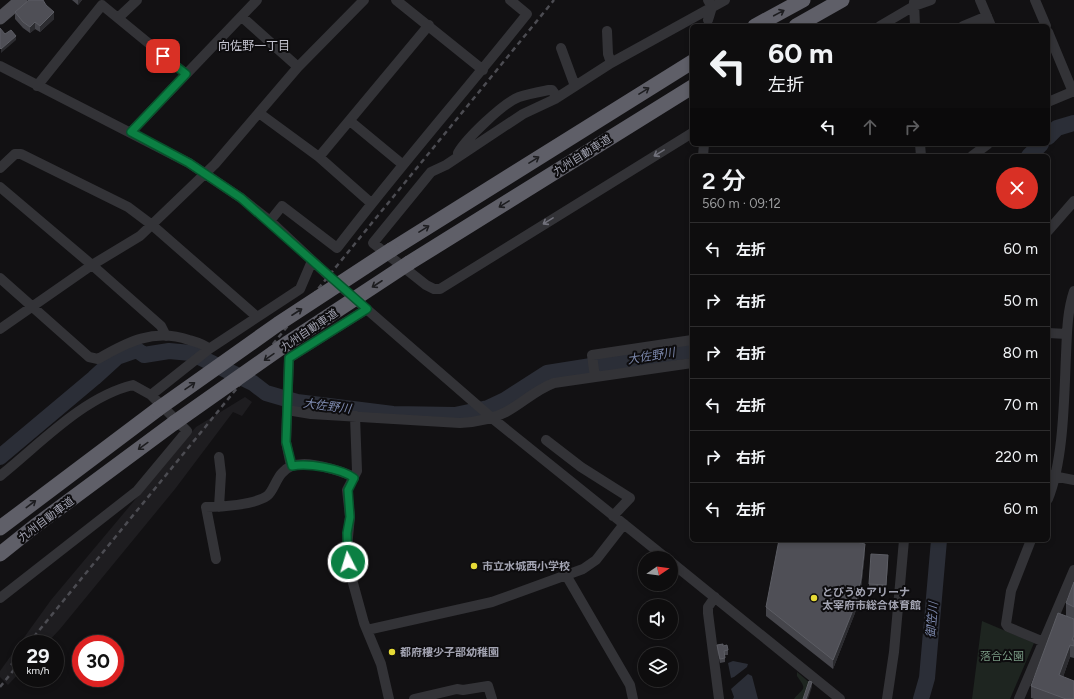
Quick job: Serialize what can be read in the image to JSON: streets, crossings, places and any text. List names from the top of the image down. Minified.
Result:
{"streets":{"highway":["九州自動車道"]},"districts":["向佐野一丁目"],"water":["大佐野川","御笠川"],"parks":["落合公園"],"places":["市立水城西小学校","とびうめアリーナ 太宰府市総合体育館","都府樓少子部幼稚園"],"north":"right","page":{"turn":["60 m","左折"],"heading":["2 分","560 m · 09:12"],"list":[{"name":"左折","value":"60 m"},{"name":"右折","value":"50 m"},{"name":"右折","value":"80 m"},{"name":"左折","value":"70 m"},{"name":"右折","value":"220 m"},{"name":"左折","value":"60 m"}],"speed":"29 km/h","limit":"30"}}
